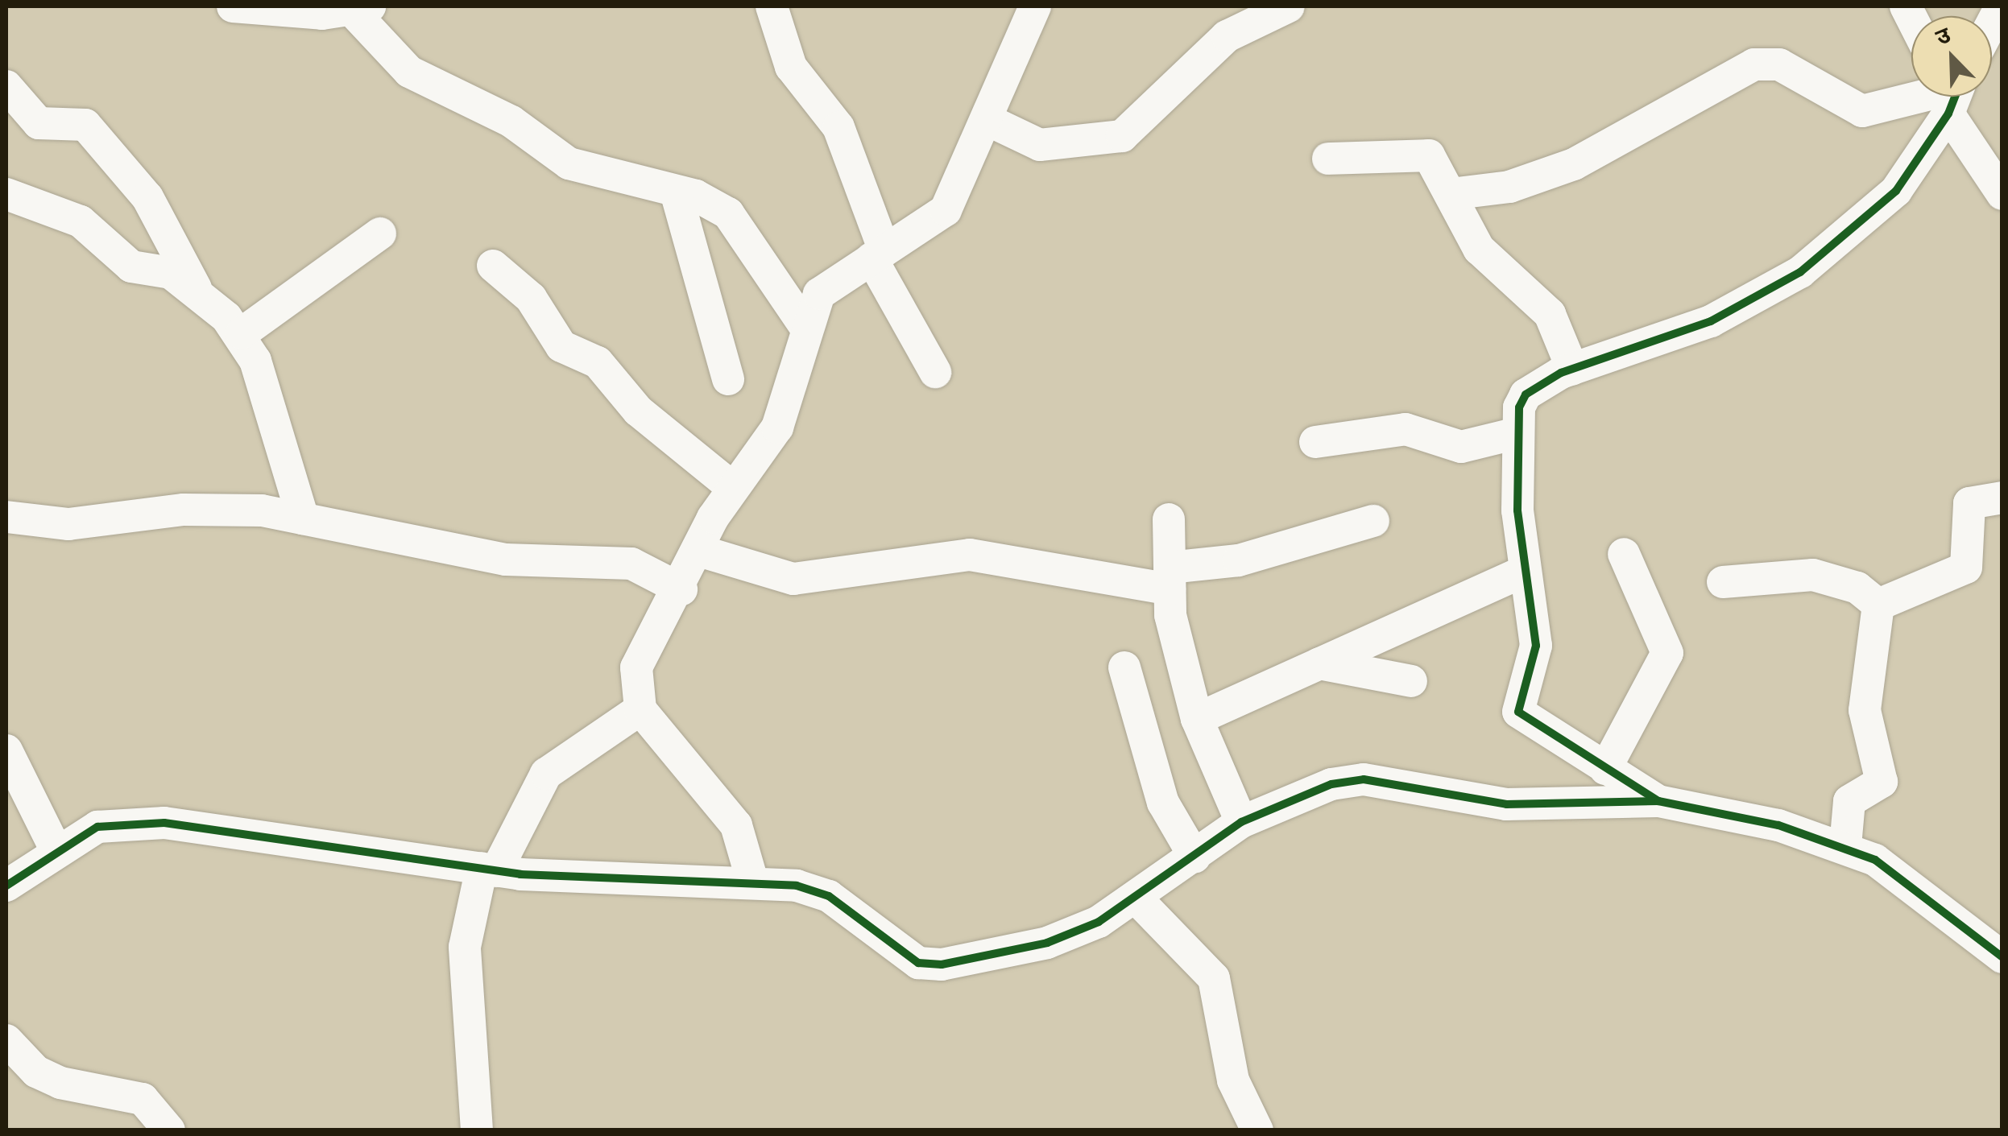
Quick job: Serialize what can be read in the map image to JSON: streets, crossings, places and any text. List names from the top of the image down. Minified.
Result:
{"north":"top left"}
